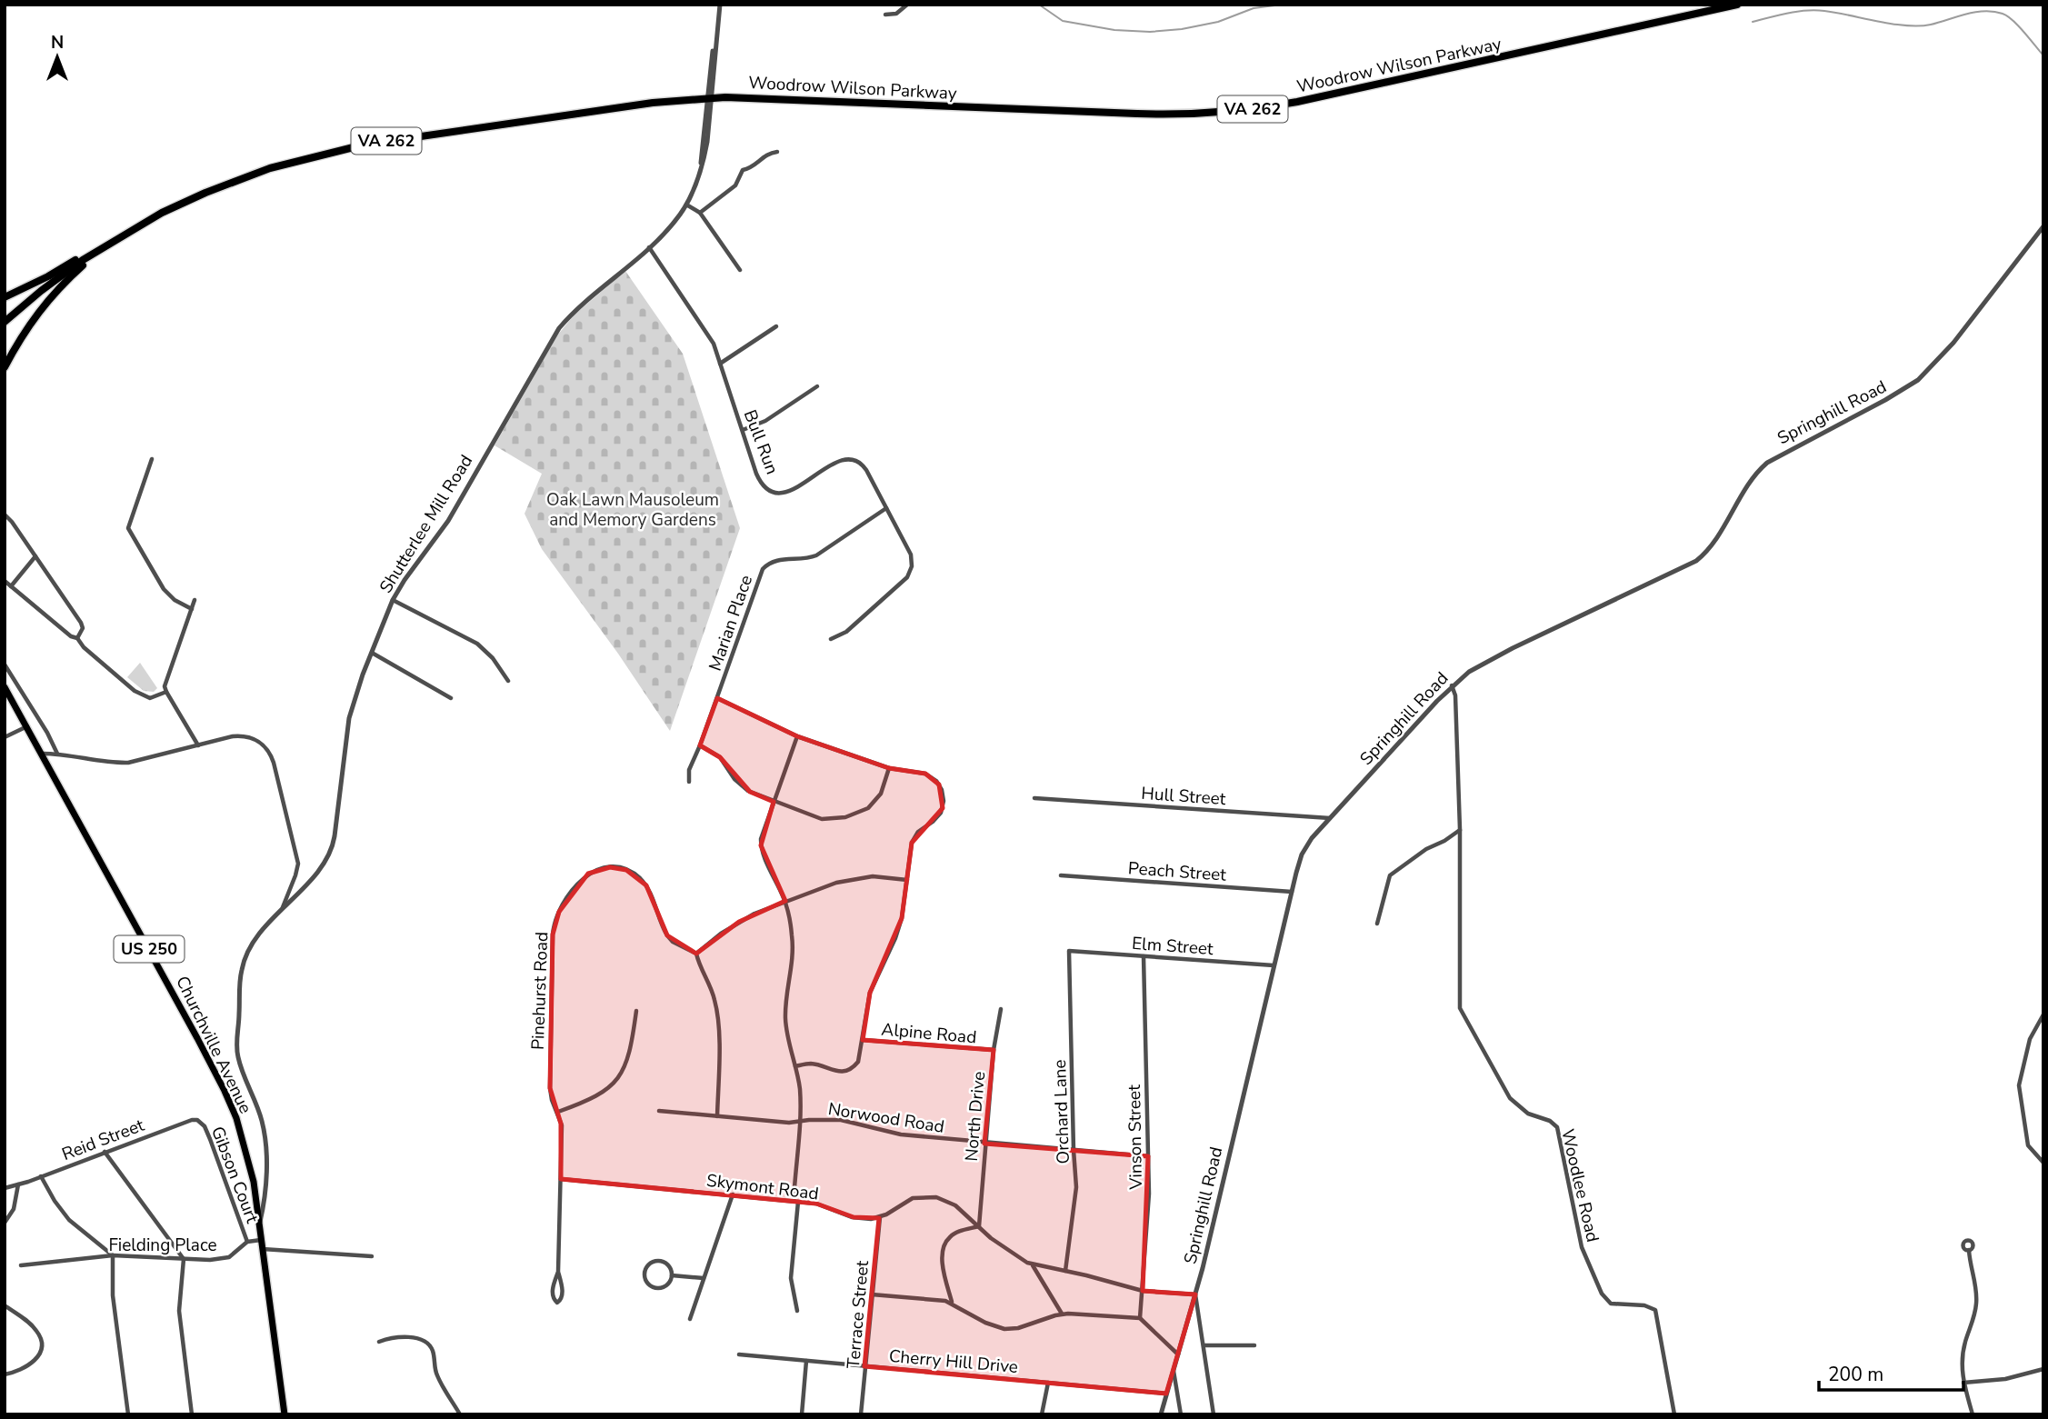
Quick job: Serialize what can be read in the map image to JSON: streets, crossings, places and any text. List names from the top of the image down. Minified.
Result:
{"streets":{"highway":["Woodrow Wilson Parkway","VA 262"],"main road":["US 250","Churchville Avenue"],"street":["Springhill Road","Bull Run","Shutterlee Mill Road","Marian Place","Hull Street","Peach Street","Elm Street","Pinehurst Road","Alpine Road","Orchard Lane","North Drive","Norwood Road","Vinson Street","Reid Street","Gibson Court","Woodlee Road","Skymont Road","Fielding Place","Terrace Street","Cherry Hill Drive"]},"crossings":[["Woodrow Wilson Parkway","Shutterlee Mill Road"],["Springhill Road","Hull Street"],["Springhill Road","Peach Street"],["Springhill Road","Elm Street"],["Springhill Road","Woodlee Road"],["Springhill Road","Cherry Hill Drive"],["Bull Run","Shutterlee Mill Road"],["Bull Run","Marian Place"],["Shutterlee Mill Road","Churchville Avenue"],["Elm Street","Orchard Lane"],["Elm Street","Vinson Street"],["Pinehurst Road","Skymont Road"],["Alpine Road","North Drive"],["Churchville Avenue","Fielding Place"],["Orchard Lane","Norwood Road"],["North Drive","Norwood Road"],["Norwood Road","Vinson Street"],["Reid Street","Gibson Court"],["Gibson Court","Fielding Place"],["Skymont Road","Terrace Street"],["Terrace Street","Cherry Hill Drive"]],"parks":["Oak Lawn Mausoleum and Memory Gardens"],"scale_bar":"200 m","north":"top"}
